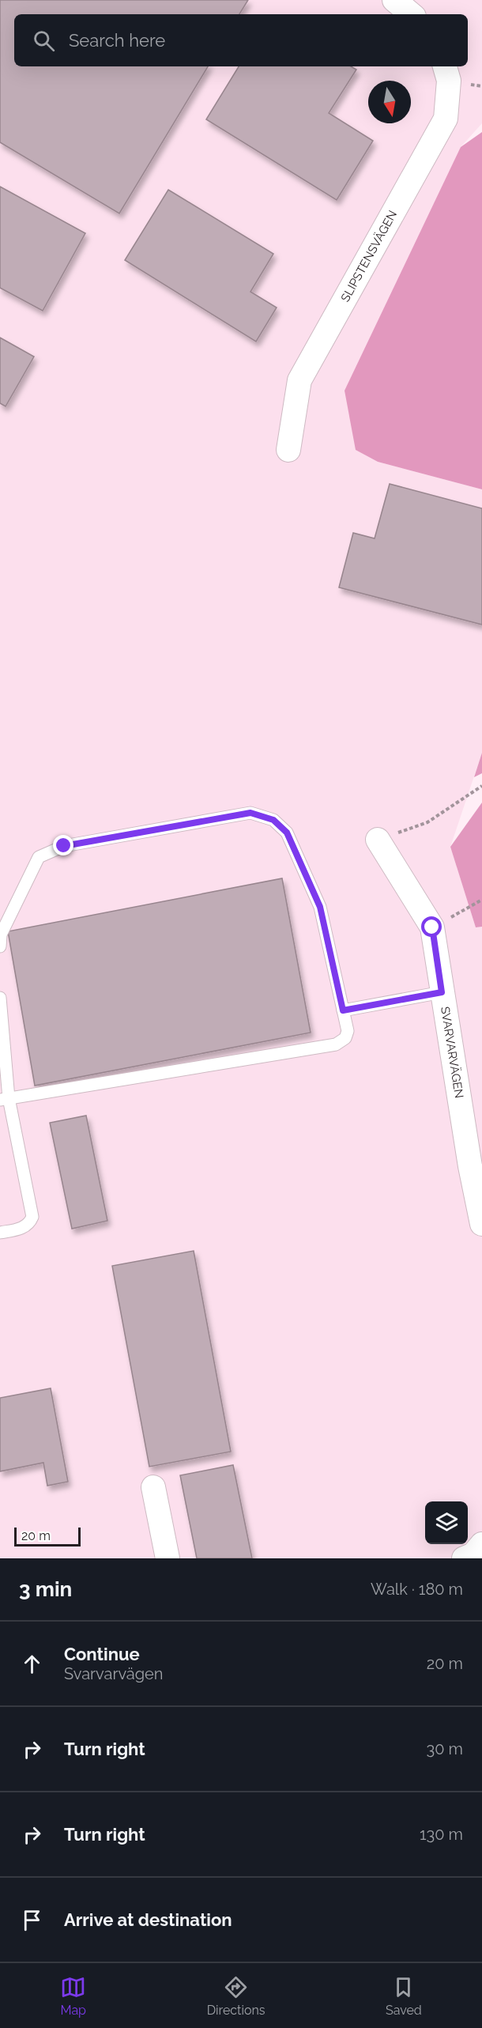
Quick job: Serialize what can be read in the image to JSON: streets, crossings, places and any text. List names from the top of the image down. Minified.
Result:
{"streets":{"street":["SLIPSTENSVÄGEN","SVARVARVÄGEN"]},"scale_bar":"20 m","north":"bottom","page":{"search":"Search here","scale":"20 m","heading":["3 min","Walk · 180 m"],"list":[["Continue","Svarvarvägen","20 m"],["Turn right","30 m"],["Turn right","130 m"],"Arrive at destination"],"nav":["Map","Directions","Saved"]}}
